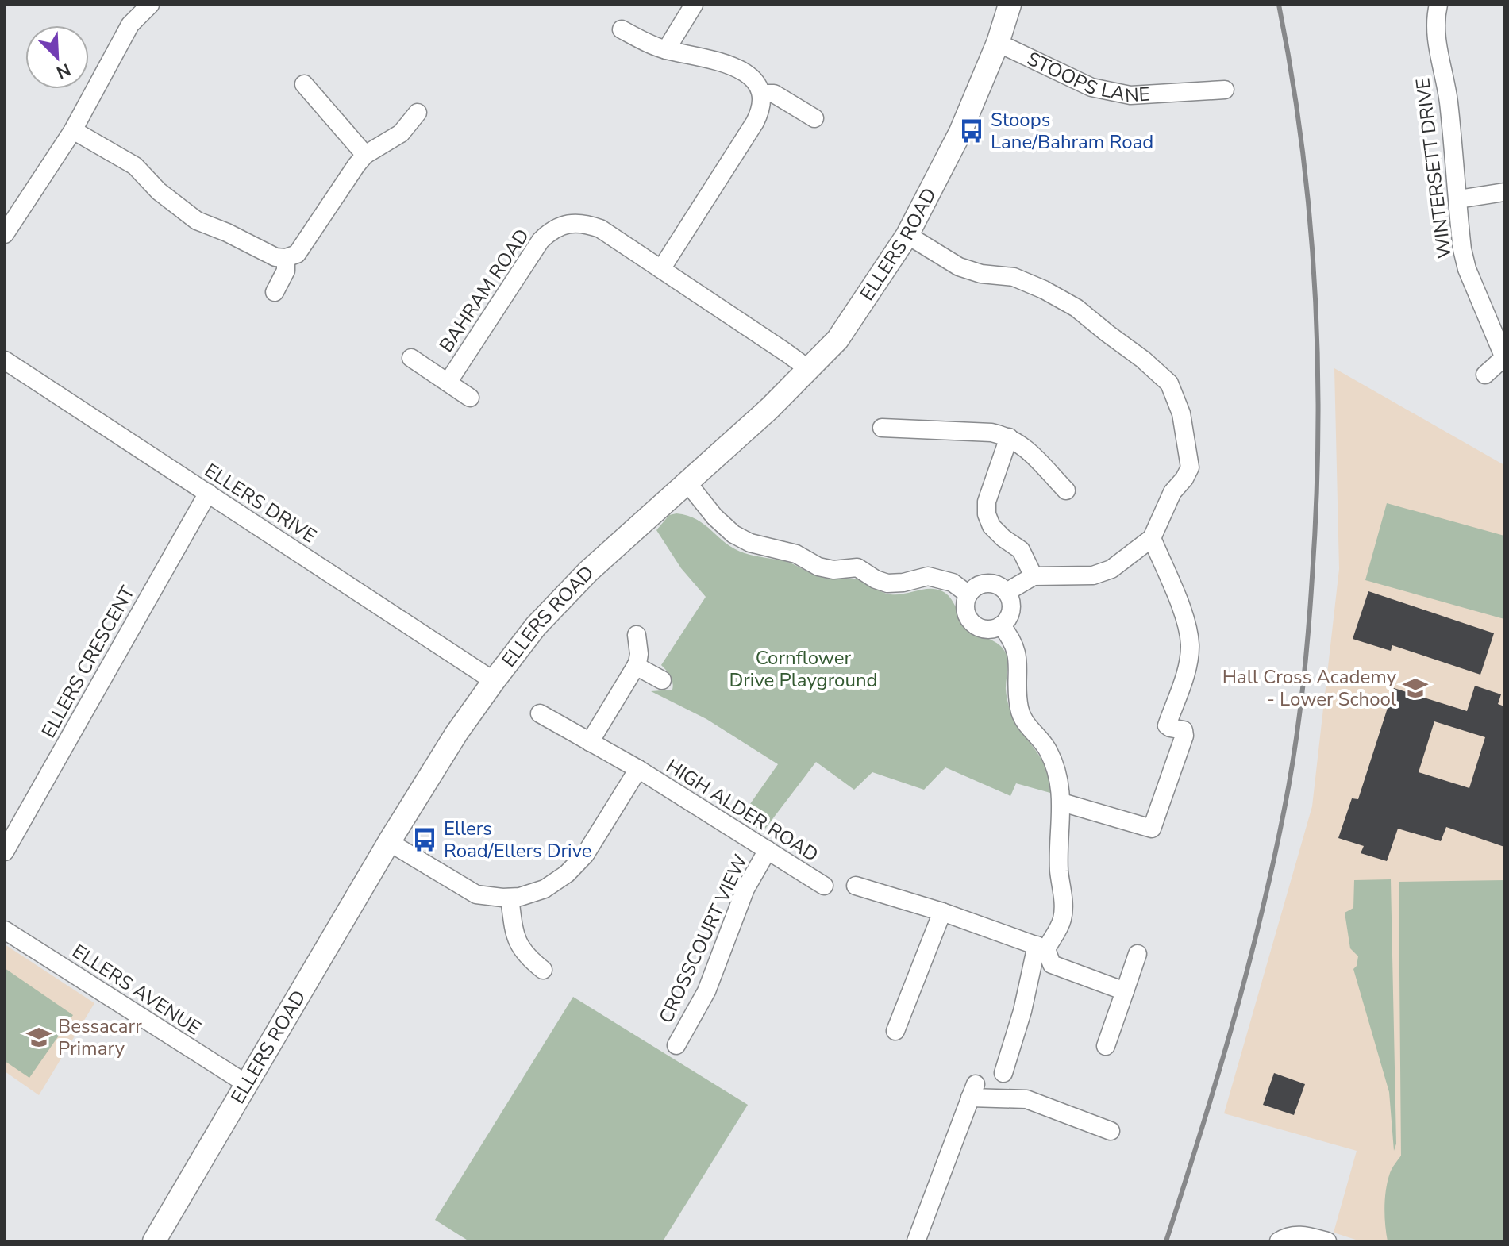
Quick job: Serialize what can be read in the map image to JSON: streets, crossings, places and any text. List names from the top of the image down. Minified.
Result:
{"streets":{"street":["STOOPS LANE","WINTERSETT DRIVE","ELLERS ROAD","BAHRAM ROAD","ELLERS DRIVE","ELLERS CRESCENT","HIGH ALDER ROAD","CROSSCOURT VIEW","ELLERS AVENUE"]},"crossings":[["STOOPS LANE","ELLERS ROAD"],["ELLERS ROAD","BAHRAM ROAD"],["ELLERS ROAD","ELLERS DRIVE"],["ELLERS ROAD","HIGH ALDER ROAD"],["ELLERS ROAD","ELLERS AVENUE"],["ELLERS DRIVE","ELLERS CRESCENT"],["HIGH ALDER ROAD","CROSSCOURT VIEW"]],"parks":["Cornflower Drive Playground"],"places":{"bus stop":["Stoops Lane/Bahram Road","Ellers Road/Ellers Drive"],"school or university":["Hall Cross Academy - Lower School","Bessacarr Primary"]},"north":"bottom right"}
